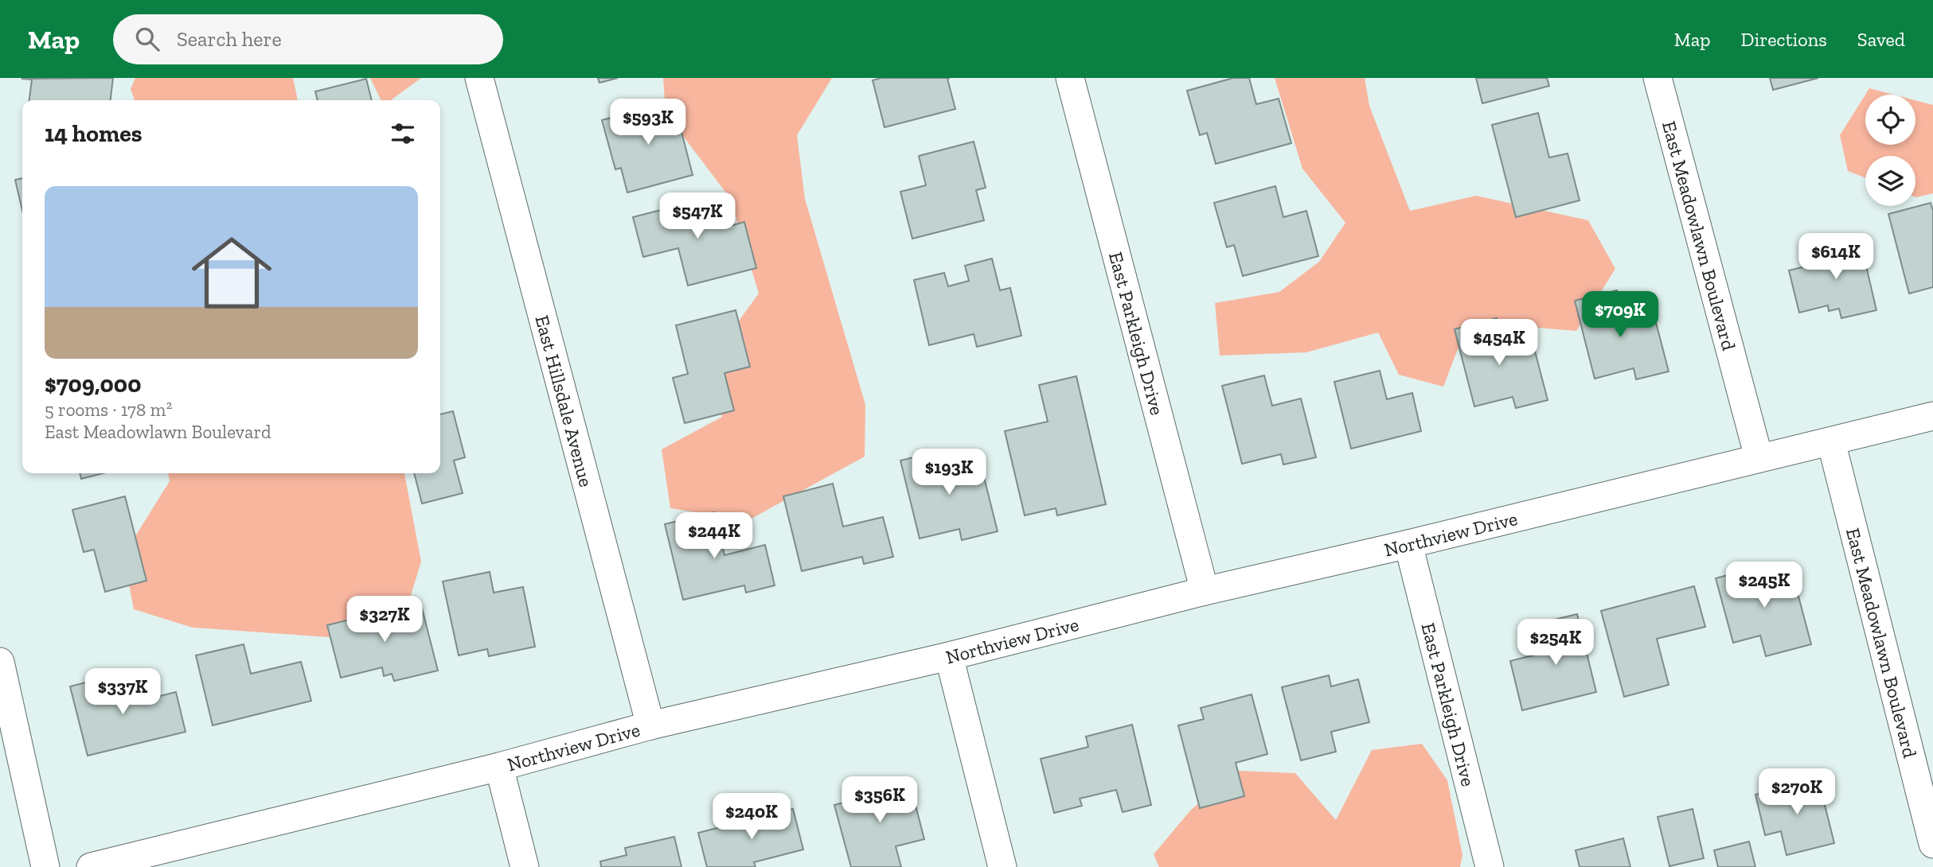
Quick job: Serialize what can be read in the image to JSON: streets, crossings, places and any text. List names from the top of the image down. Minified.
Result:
{"streets":{"street":["East Meadowlawn Boulevard","East Parkleigh Drive","East Hillsdale Avenue","Northview Drive"]},"crossings":[["East Meadowlawn Boulevard","Northview Drive"],["East Parkleigh Drive","Northview Drive"],["East Hillsdale Avenue","Northview Drive"]],"page":{"header":"Map","search":"Search here","nav":["Map","Directions","Saved"],"price":["$593K","$547K","$614K","$709K","$454K","$193K","$244K","$245K","$327K","$254K","$337K","$270K","$356K","$240K"],"heading":"14 homes","list":[{"name":"$709,000","note":"5 rooms · 178 m² · East Meadowlawn Boulevard"}]}}
